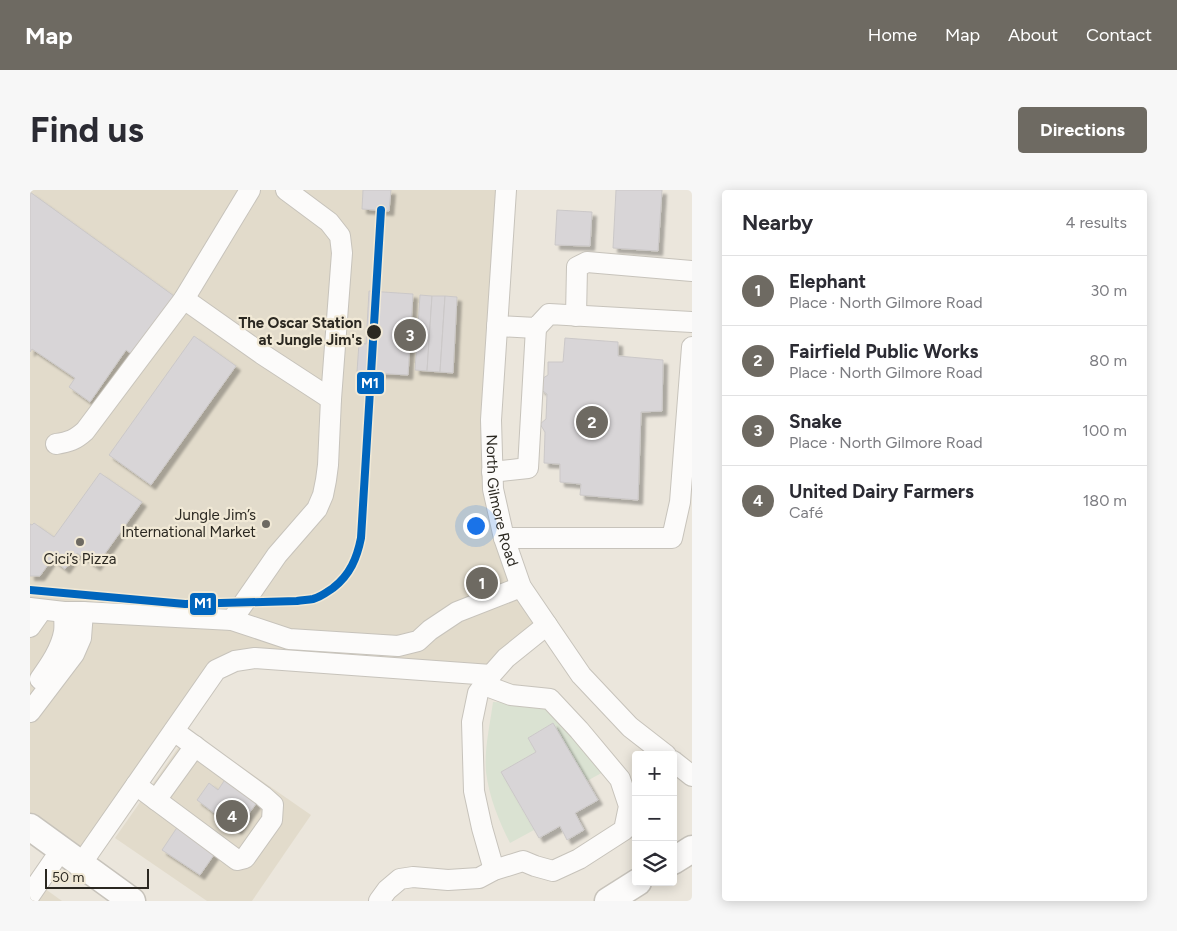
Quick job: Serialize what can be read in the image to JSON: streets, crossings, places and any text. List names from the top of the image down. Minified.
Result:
{"streets":{"street":["North Gilmore Road"]},"places":["The Oscar Station at Jungle Jim's","Jungle Jim’s International Market","Cici’s Pizza"],"lines":["transit line M1"],"scale_bar":"50 m","page":{"header":"Map","nav":["Home","Map","About","Contact"],"buttons":"Directions","title":"Find us","heading":["Nearby","4 results"],"list":[{"mark":"1","name":"Elephant","note":"Place · North Gilmore Road","value":"30 m"},{"mark":"2","name":"Fairfield Public Works","note":"Place · North Gilmore Road","value":"80 m"},{"mark":"3","name":"Snake","note":"Place · North Gilmore Road","value":"100 m"},{"mark":"4","name":"United Dairy Farmers","note":"Café","value":"180 m"}],"pins":["3","2","1","4"],"map_buttons":["+","−"],"scale":"50 m"}}
